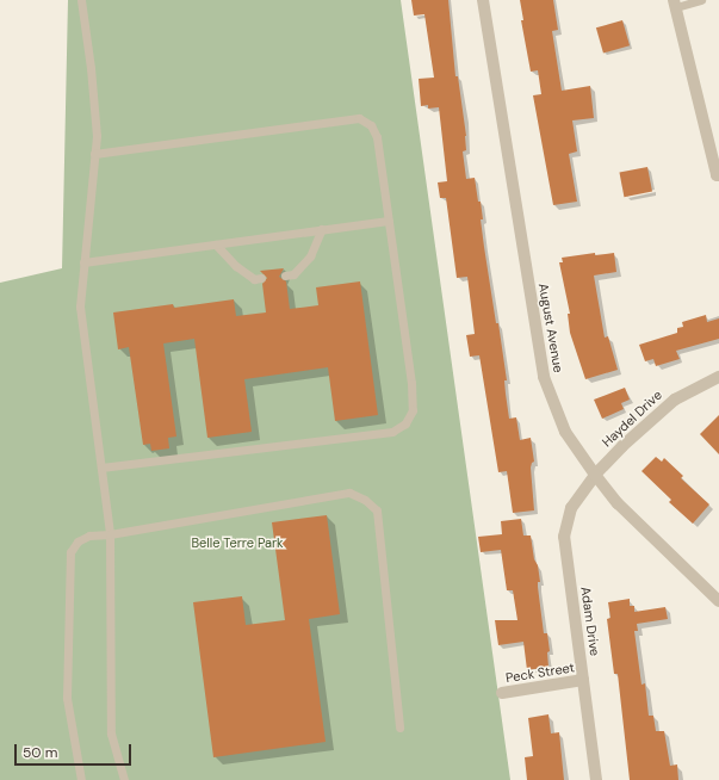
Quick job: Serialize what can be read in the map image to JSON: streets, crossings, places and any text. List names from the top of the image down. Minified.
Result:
{"streets":{"street":["August Avenue","Haydel Drive","Adam Drive","Peck Street"]},"crossings":[["August Avenue","Haydel Drive"],["August Avenue","Adam Drive"],["Haydel Drive","Adam Drive"],["Adam Drive","Peck Street"]],"parks":["Belle Terre Park"],"scale_bar":"50 m"}
